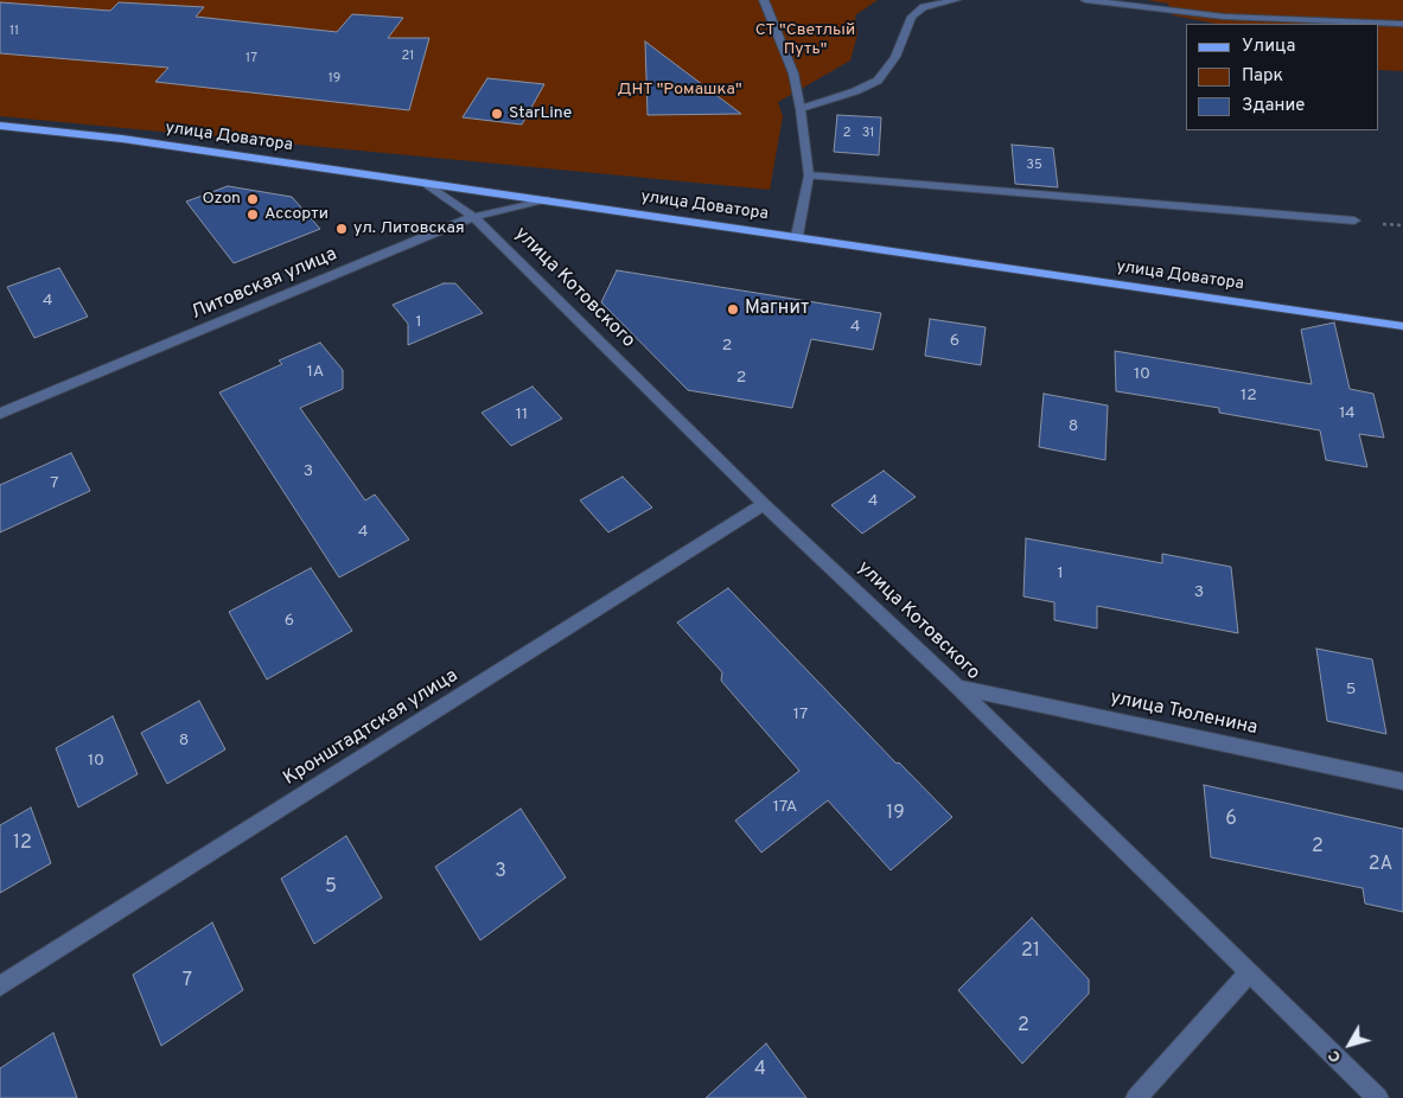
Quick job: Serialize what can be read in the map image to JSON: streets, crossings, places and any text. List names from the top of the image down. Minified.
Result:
{"streets":{"main road":["улица Доватора"],"street":["Литовская улица","улица Котовского","улица Тюленина","Кронштадтская улица"]},"crossings":[["улица Доватора","Литовская улица"],["улица Доватора","улица Котовского"],["Литовская улица","улица Котовского"],["улица Котовского","улица Тюленина"],["улица Котовского","Кронштадтская улица"]],"parks":["СТ \"Светлый Путь\"","ДНТ \"Ромашка\""],"places":["StarLine","Ozon","Ассорти","ул. Литовская","Магнит"],"house_numbers":["11","21","17","19","2","31","35","4","1","4","6","2","1А","10","2","12","14","11","8","3","7","4","4","1","3","6","5","17","8","10","17А","19","6","12","2","2А","3","5","21","7","2","4"],"legend":["Улица","Парк","Здание"],"north":"bottom left"}
